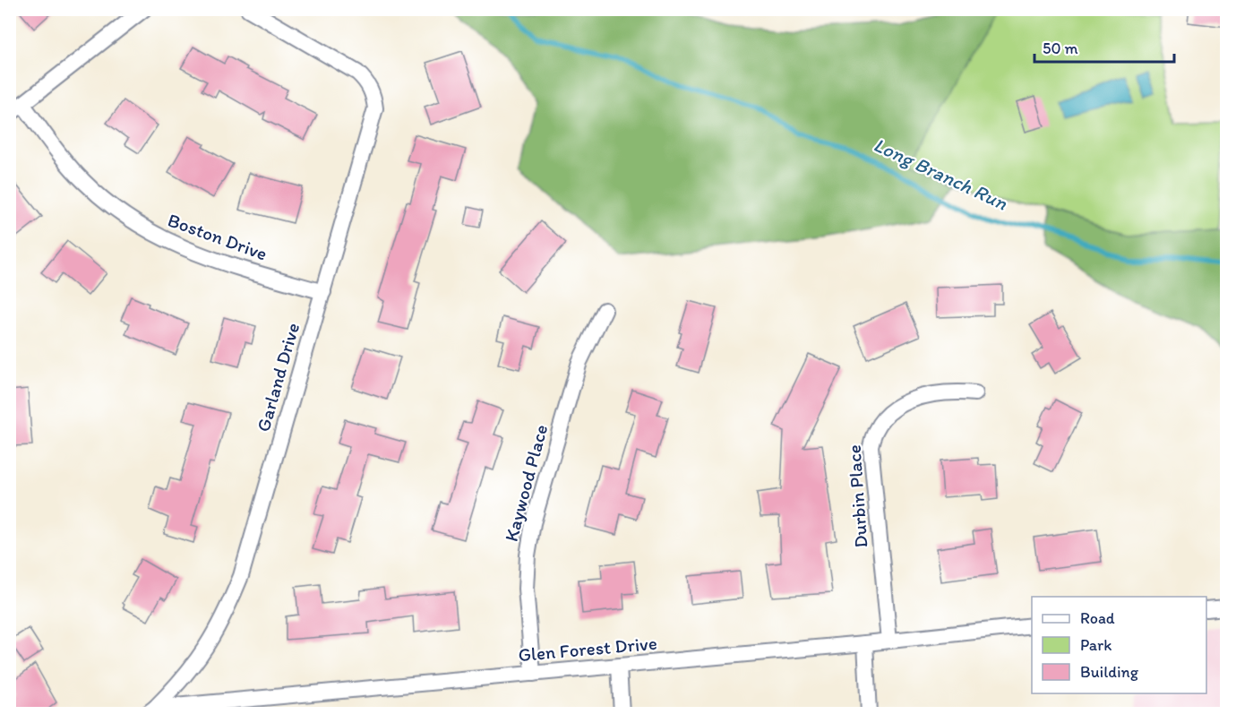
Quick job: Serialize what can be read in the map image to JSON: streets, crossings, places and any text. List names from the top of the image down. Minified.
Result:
{"streets":{"street":["Boston Drive","Garland Drive","Kaywood Place","Durbin Place","Glen Forest Drive"]},"crossings":[["Boston Drive","Garland Drive"],["Garland Drive","Glen Forest Drive"],["Kaywood Place","Glen Forest Drive"],["Durbin Place","Glen Forest Drive"]],"water":["Long Branch Run"],"legend":["Road","Park","Building"],"scale_bar":"50 m"}
